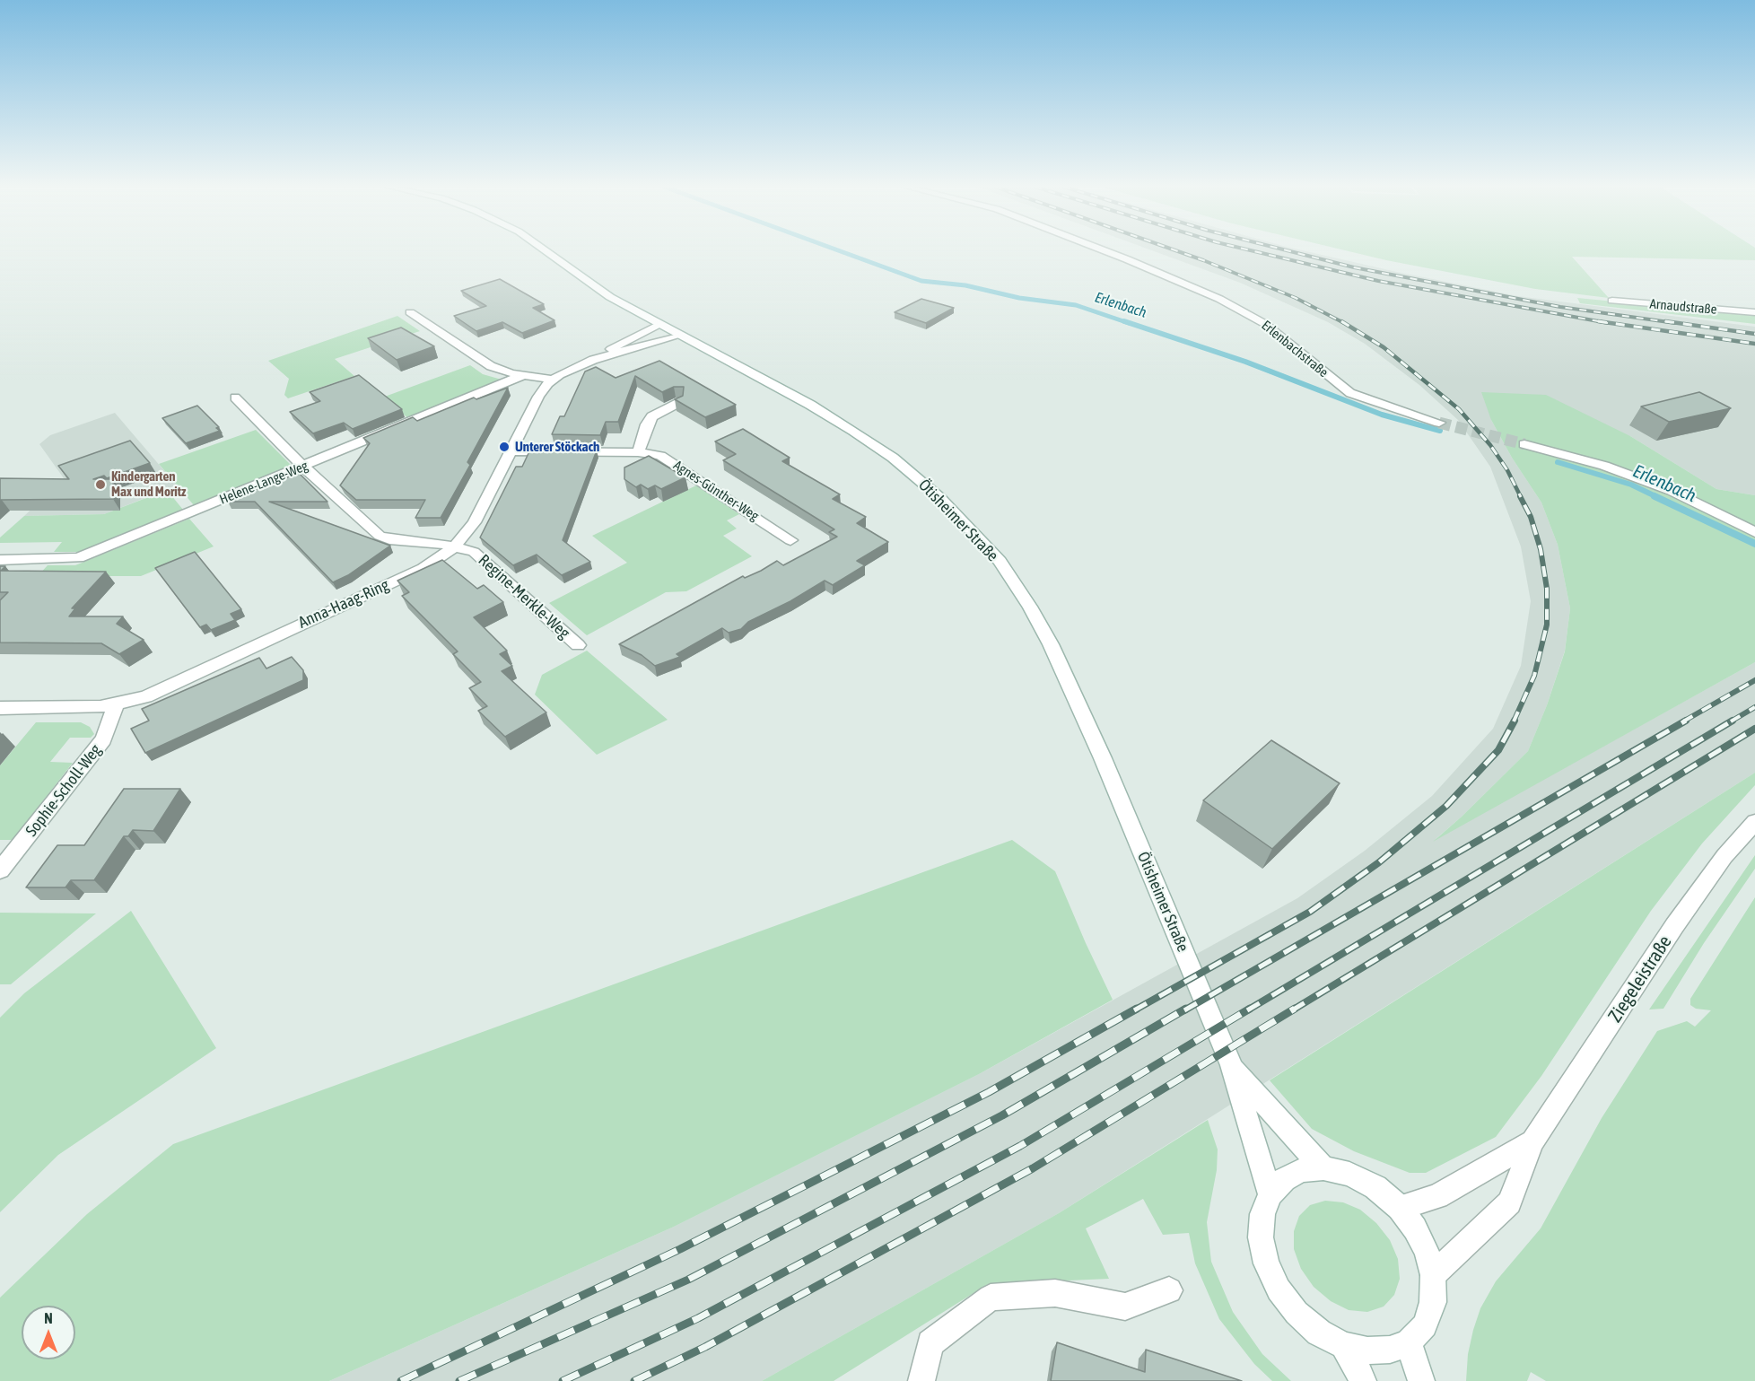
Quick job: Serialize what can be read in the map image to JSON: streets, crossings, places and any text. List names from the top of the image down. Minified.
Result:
{"streets":{"street":["Arnaudstraße","Erlenbachstraße","Helene-Lange-Weg","Agnes-Günther-Weg","Ötisheimer Straße","Regine-Merkle-Weg","Anna-Haag-Ring","Sophie-Scholl-Weg","Ziegeleistraße"]},"crossings":[["Helene-Lange-Weg","Regine-Merkle-Weg"],["Agnes-Günther-Weg","Anna-Haag-Ring"],["Ötisheimer Straße","Anna-Haag-Ring"],["Regine-Merkle-Weg","Anna-Haag-Ring"],["Anna-Haag-Ring","Sophie-Scholl-Weg"]],"water":["Erlenbach"],"places":["Unterer Stöckach","Kindergarten Max und Moritz"],"north":"top"}
